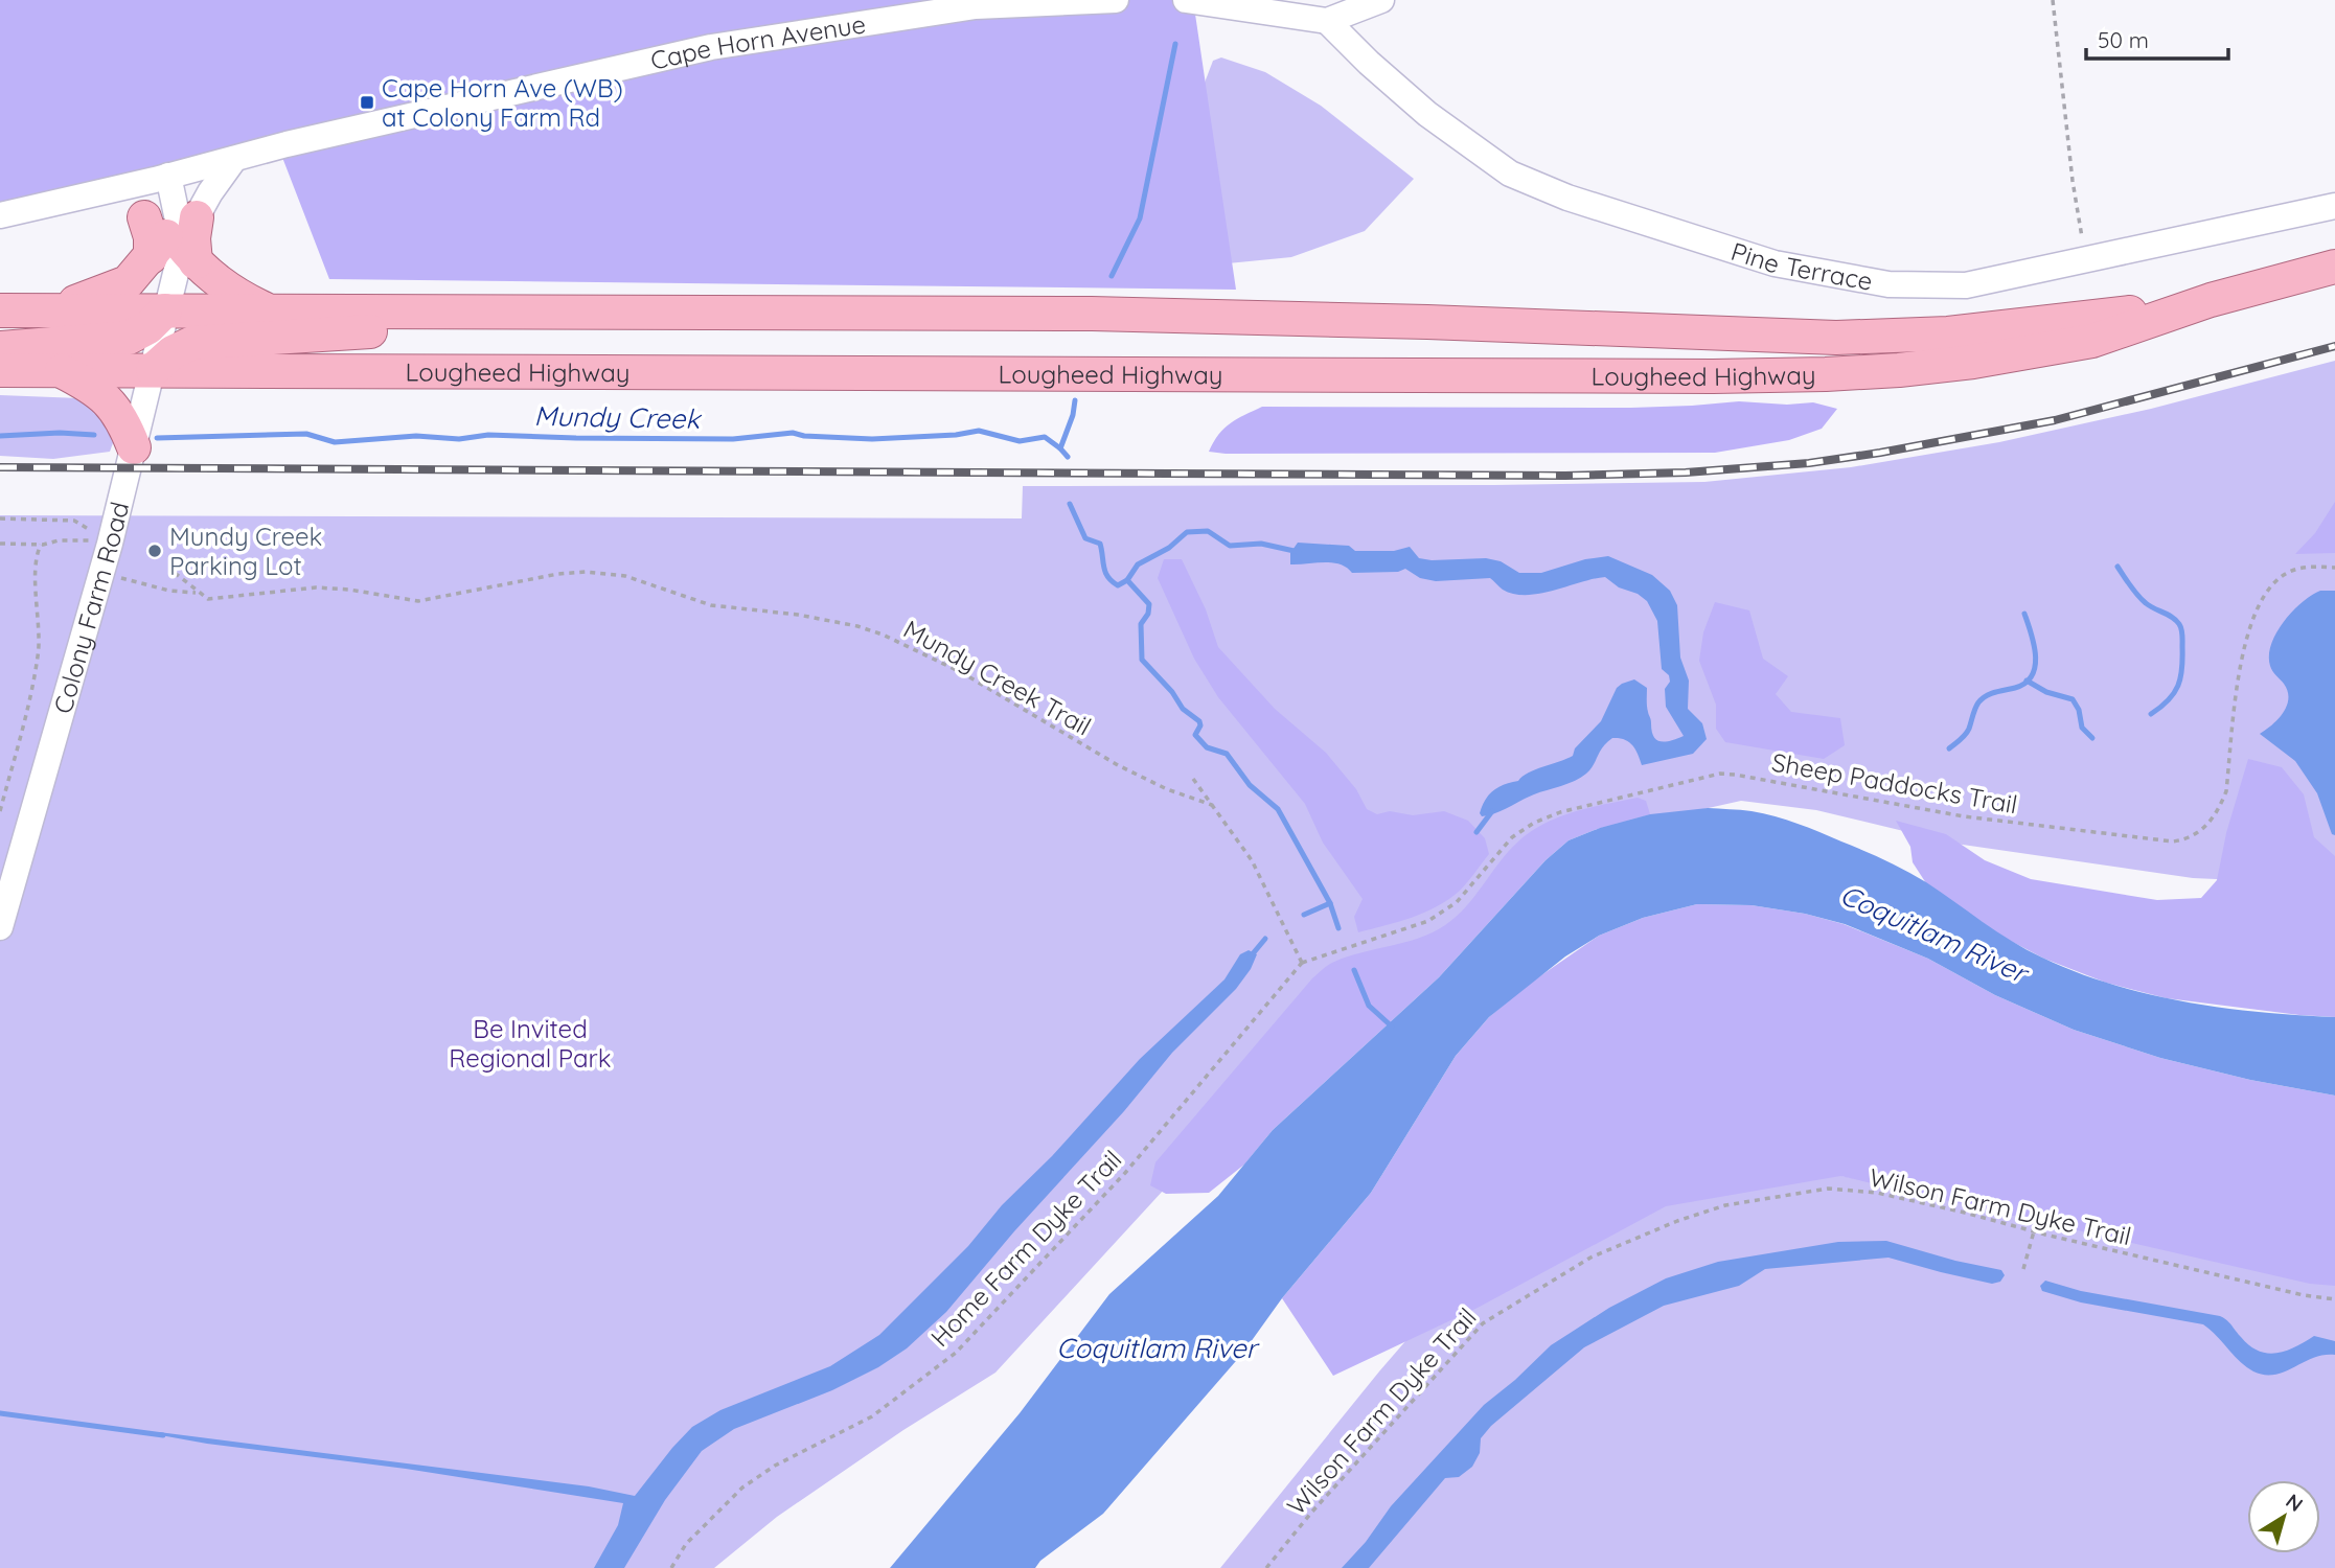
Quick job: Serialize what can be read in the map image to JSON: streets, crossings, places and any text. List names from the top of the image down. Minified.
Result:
{"streets":{"main road":["Lougheed Highway"],"street":["Cape Horn Avenue","Pine Terrace","Colony Farm Road"],"path":["Mundy Creek Trail","Sheep Paddocks Trail","Wilson Farm Dyke Trail","Home Farm Dyke Trail"]},"crossings":[["Cape Horn Avenue","Colony Farm Road"],["Lougheed Highway","Colony Farm Road"],["Sheep Paddocks Trail","Home Farm Dyke Trail"]],"water":["Mundy Creek","Coquitlam River"],"parks":["Be Invited Regional Park"],"places":{"transit":["Cape Horn Ave (WB) at Colony Farm Rd"],"other":["Mundy Creek Parking Lot"]},"scale_bar":"50 m","north":"top right"}
